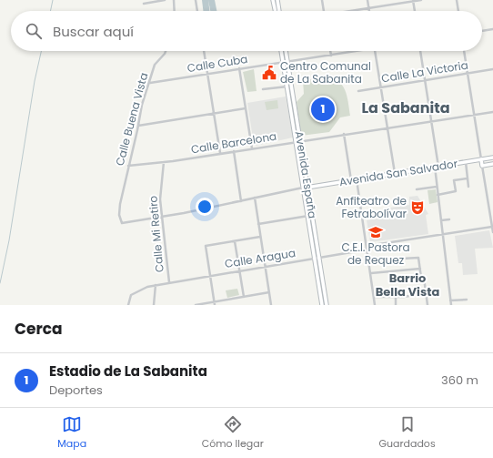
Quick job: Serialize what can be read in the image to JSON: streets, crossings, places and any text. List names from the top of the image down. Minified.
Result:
{"streets":{"main road":["Avenida San Salvador","Avenida España"],"street":["Calle Cuba","Calle La Victoria","Calle Buena Vista","Calle Barcelona","Calle Mi Retiro","Calle Aragua"]},"crossings":[["Calle Cuba","Calle Buena Vista"],["Calle Cuba","Avenida España"],["Calle Buena Vista","Calle Barcelona"],["Calle Buena Vista","Calle Mi Retiro"],["Calle Barcelona","Avenida España"],["Calle Barcelona","Calle Mi Retiro"],["Avenida San Salvador","Avenida España"],["Avenida España","Calle Aragua"],["Calle Mi Retiro","Calle Aragua"]],"districts":["La Sabanita","Barrio Bella Vista"],"places":{"public building":["Centro Comunal de La Sabanita"],"theatre":["Anfiteatro de Fetrabolívar"],"school or university":["C.E.I. Pastora de Requez"]},"page":{"search":"Buscar aquí","pins":"1","heading":"Cerca","list":[{"mark":"1","name":"Estadio de La Sabanita","note":"Deportes","value":"360 m"}],"nav":["Mapa","Cómo llegar","Guardados"]}}
